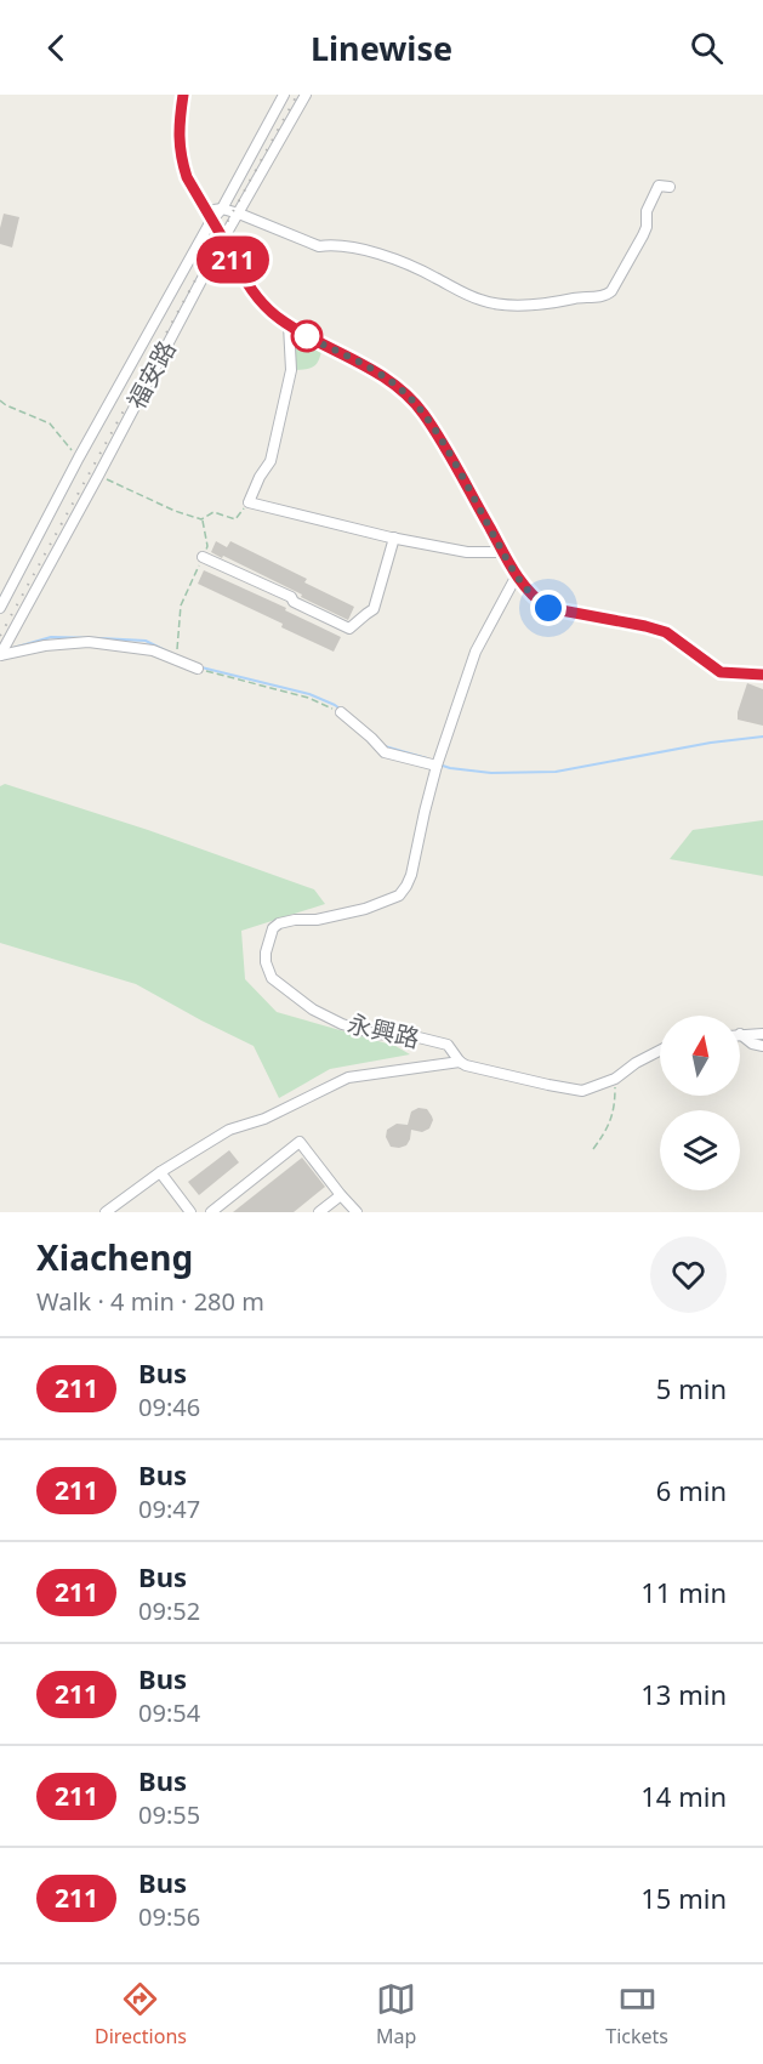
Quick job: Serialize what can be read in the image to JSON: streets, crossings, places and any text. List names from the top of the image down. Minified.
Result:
{"streets":{"street":["福安路","永興路"]},"lines":["bus line 211"],"north":"top","page":{"header":"Linewise","on_map":"211","heading":["Xiacheng","Walk · 4 min · 280 m"],"list":[{"mark":"211","name":"Bus","note":"09:46","value":"5 min"},{"mark":"211","name":"Bus","note":"09:47","value":"6 min"},{"mark":"211","name":"Bus","note":"09:52","value":"11 min"},{"mark":"211","name":"Bus","note":"09:54","value":"13 min"},{"mark":"211","name":"Bus","note":"09:55","value":"14 min"},{"mark":"211","name":"Bus","note":"09:56","value":"15 min"}],"tabs":["Directions","Map","Tickets"]}}
